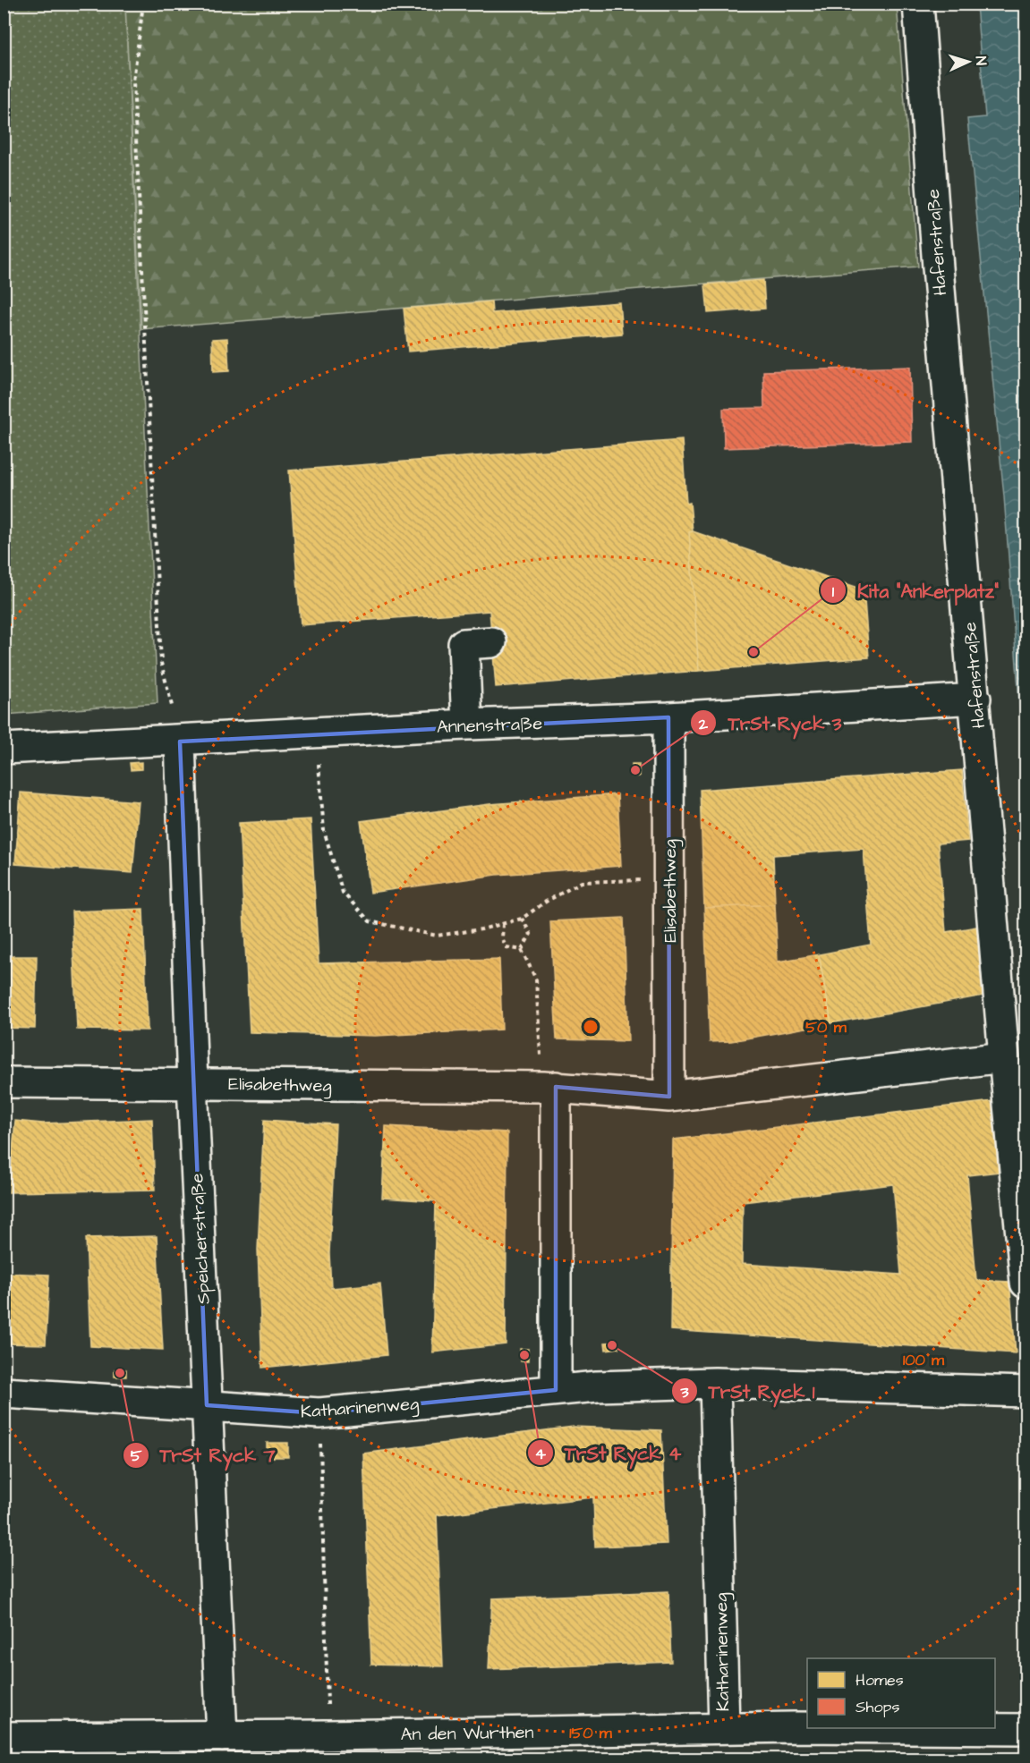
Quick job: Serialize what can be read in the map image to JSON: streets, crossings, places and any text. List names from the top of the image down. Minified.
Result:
{"streets":{"street":["Hafenstraße","Annenstraße","Elisabethweg","Speicherstraße","Katharinenweg","An den Wurthen"]},"crossings":[["Hafenstraße","Annenstraße"],["Hafenstraße","Elisabethweg"],["Annenstraße","Elisabethweg"],["Annenstraße","Speicherstraße"],["Elisabethweg","Speicherstraße"],["Speicherstraße","Katharinenweg"],["Speicherstraße","An den Wurthen"],["Katharinenweg","An den Wurthen"]],"places":["Kita \"Ankerplatz\"","TrSt Ryck 3","TrSt Ryck 1","TrSt Ryck 4","TrSt Ryck 7"],"legend":["Homes","Shops"],"north":"right","rings":["50 m","100 m","150 m"]}
